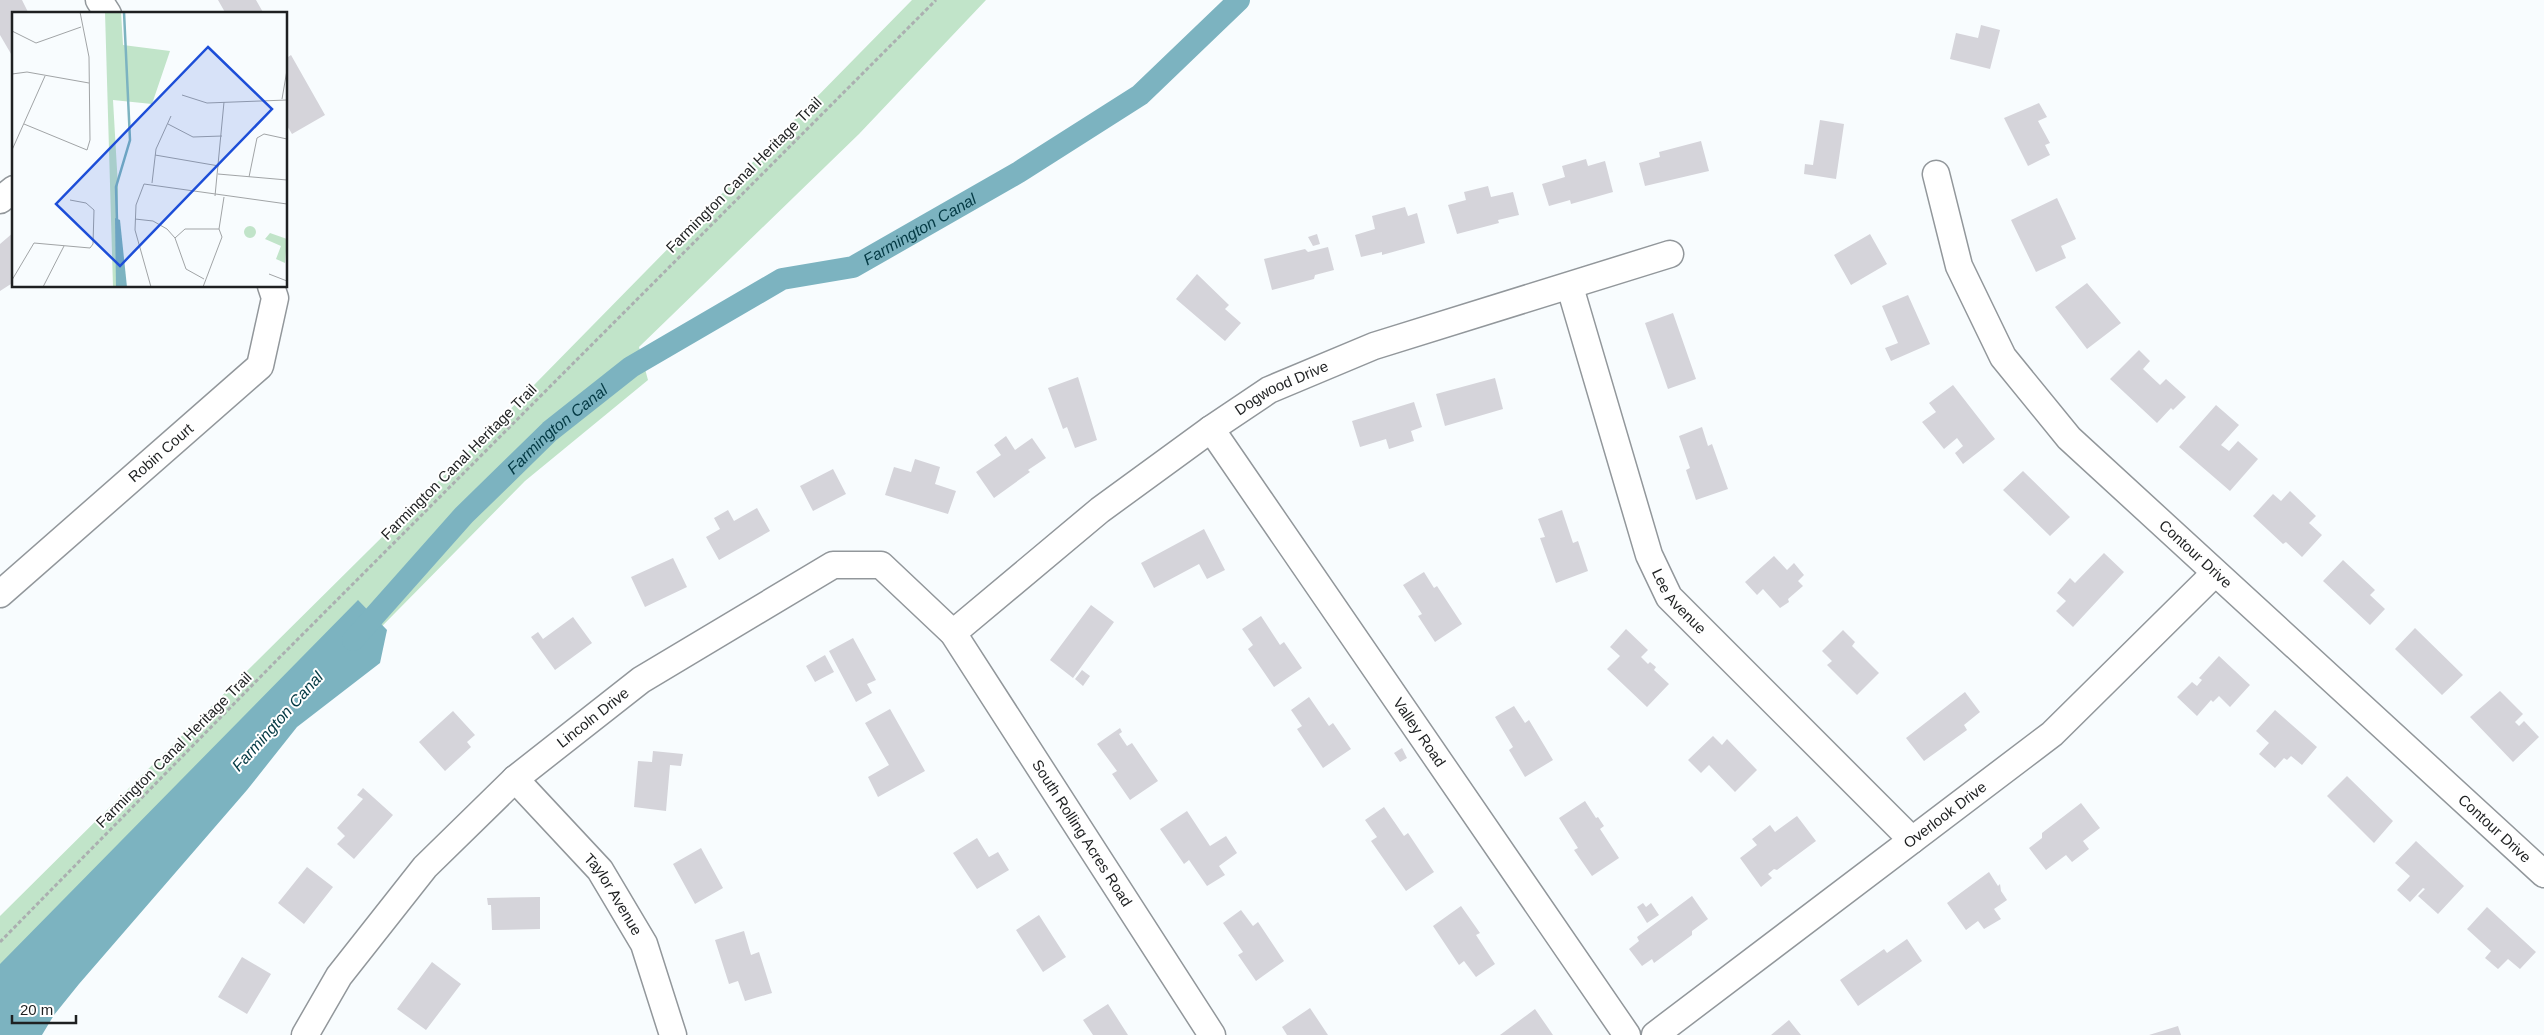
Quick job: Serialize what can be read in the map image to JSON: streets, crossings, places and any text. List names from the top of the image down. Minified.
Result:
{"streets":{"street":["Dogwood Drive","Robin Court","Contour Drive","Lee Avenue","Lincoln Drive","Valley Road","Overlook Drive","South Rolling Acres Road","Taylor Avenue"],"path":["Farmington Canal Heritage Trail"]},"crossings":[["Dogwood Drive","Lee Avenue"],["Dogwood Drive","Lincoln Drive"],["Dogwood Drive","Valley Road"],["Dogwood Drive","South Rolling Acres Road"],["Contour Drive","Overlook Drive"],["Lee Avenue","Overlook Drive"],["Lincoln Drive","South Rolling Acres Road"],["Lincoln Drive","Taylor Avenue"]],"water":["Farmington Canal"],"scale_bar":"20 m"}
